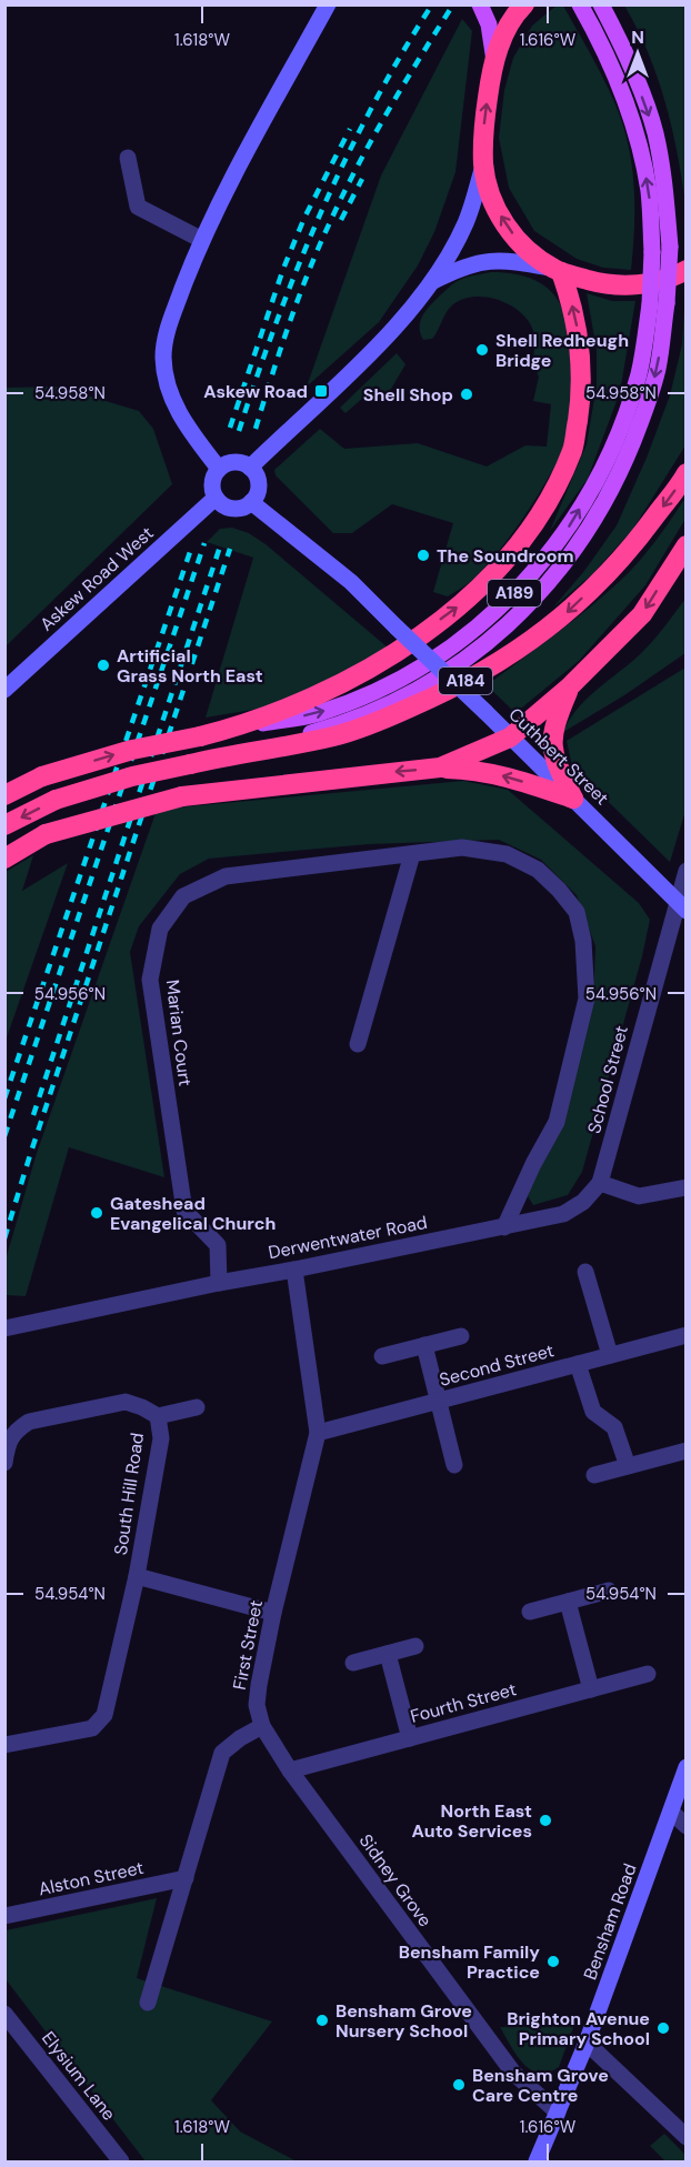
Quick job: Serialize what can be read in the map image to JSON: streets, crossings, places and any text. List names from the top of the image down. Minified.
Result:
{"streets":{"highway":["A184"],"main road":["A189"],"street":["Askew Road West","Cuthbert Street","Marian Court","School Street","Derwentwater Road","Second Street","South Hill Road","First Street","Fourth Street","Alston Street","Sidney Grove","Bensham Road","Elysium Lane"]},"crossings":[["Askew Road West","Cuthbert Street"],["A189","A184"],["Cuthbert Street","School Street"],["Marian Court","Derwentwater Road"],["School Street","Derwentwater Road"],["Derwentwater Road","First Street"],["Second Street","First Street"],["South Hill Road","First Street"],["First Street","Sidney Grove"],["Fourth Street","Sidney Grove"],["Sidney Grove","Bensham Road"]],"places":{"other":["Shell Redheugh Bridge","Shell Shop","The Soundroom","Artificial Grass North East","Gateshead Evangelical Church","North East Auto Services","Bensham Family Practice","Bensham Grove Nursery School","Brighton Avenue Primary School","Bensham Grove Care Centre"],"transit":["Askew Road"]},"north":"top","coordinates":["1.618°W","1.616°W","54.958°N","54.956°N","54.954°N"]}
